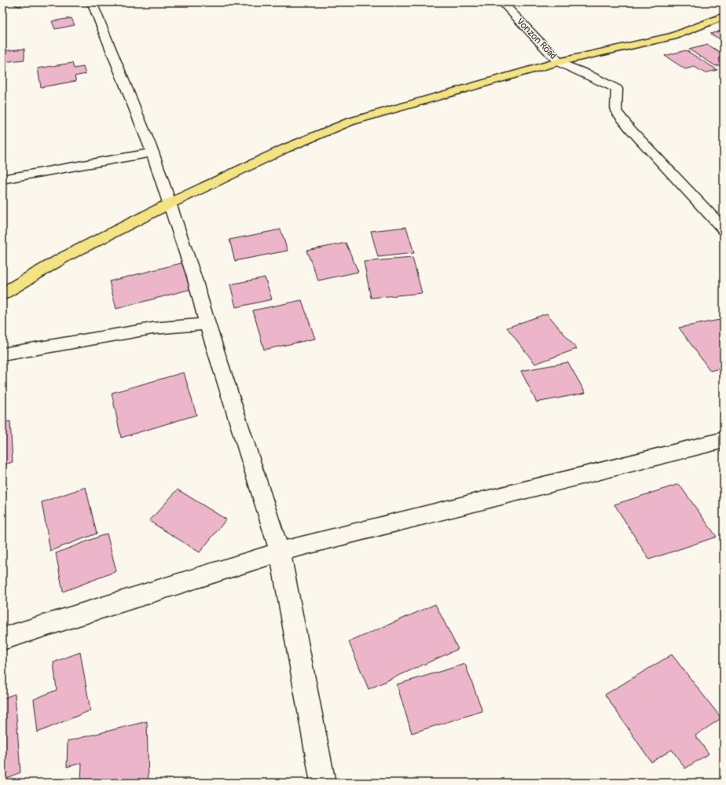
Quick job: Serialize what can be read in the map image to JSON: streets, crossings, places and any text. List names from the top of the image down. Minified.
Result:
{"streets":{"street":["Vonzon Road"]}}
